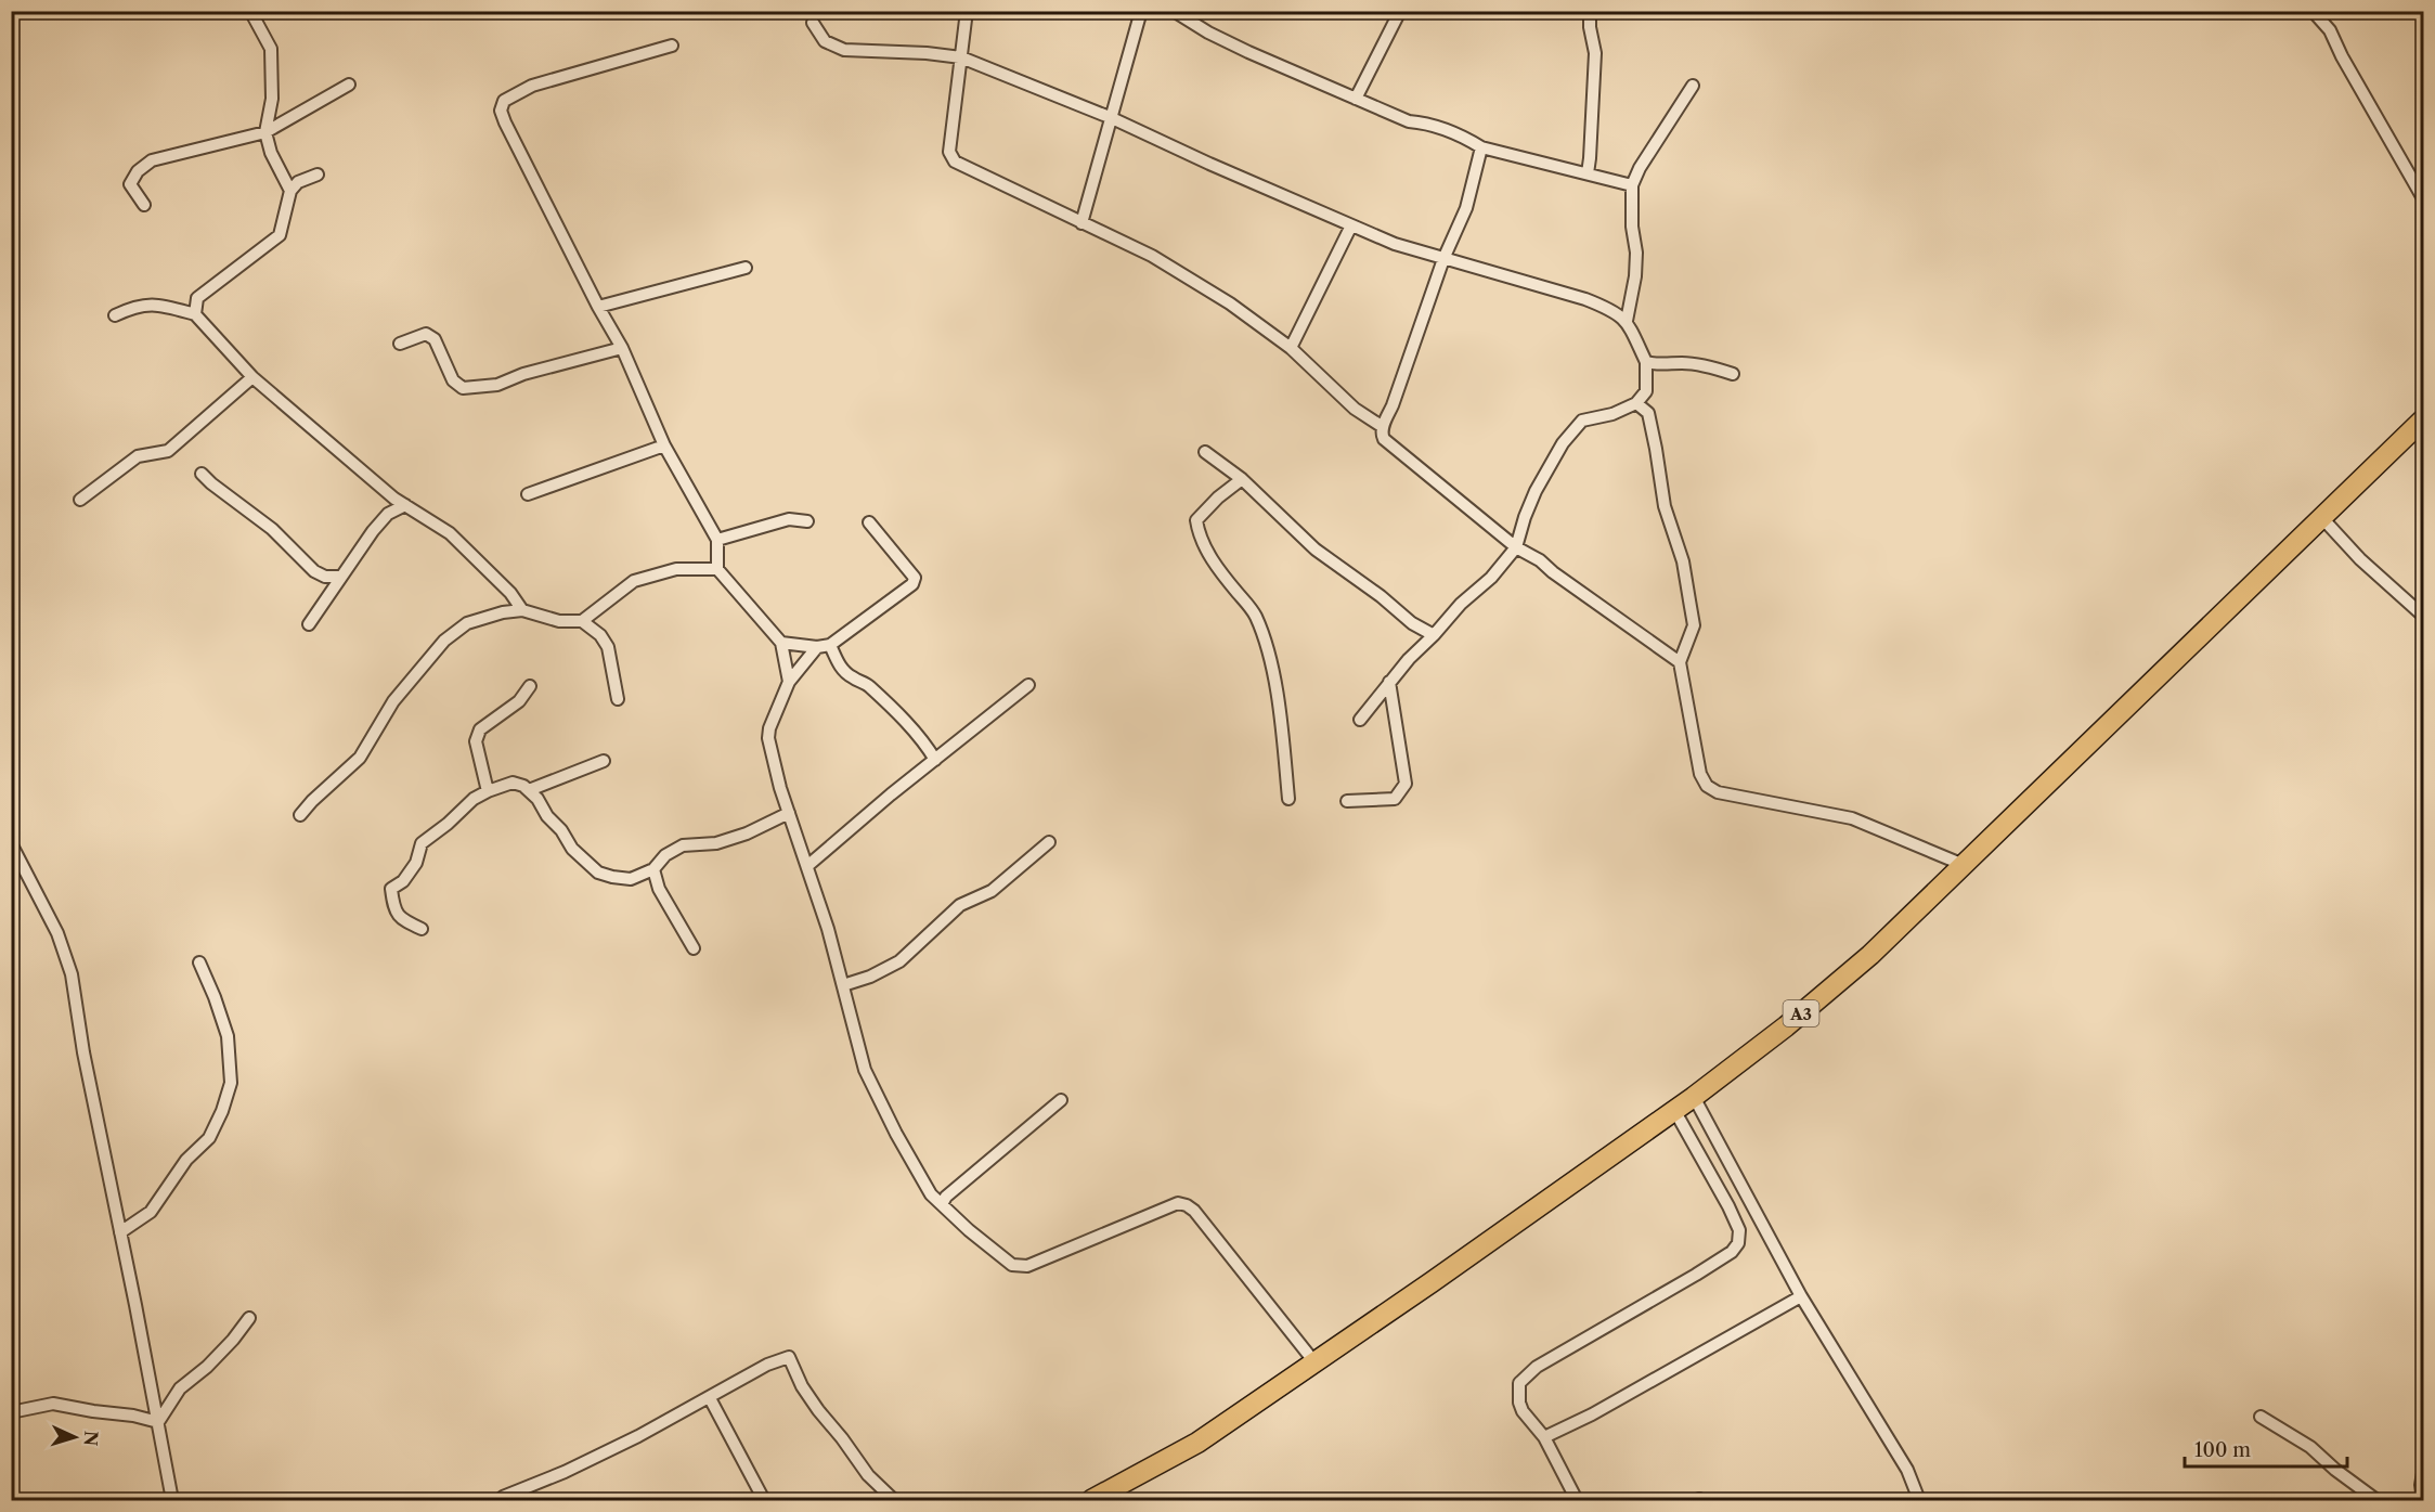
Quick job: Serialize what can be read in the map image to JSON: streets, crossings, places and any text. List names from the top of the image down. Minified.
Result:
{"streets":{"highway":["A3"]},"scale_bar":"100 m","north":"right"}
